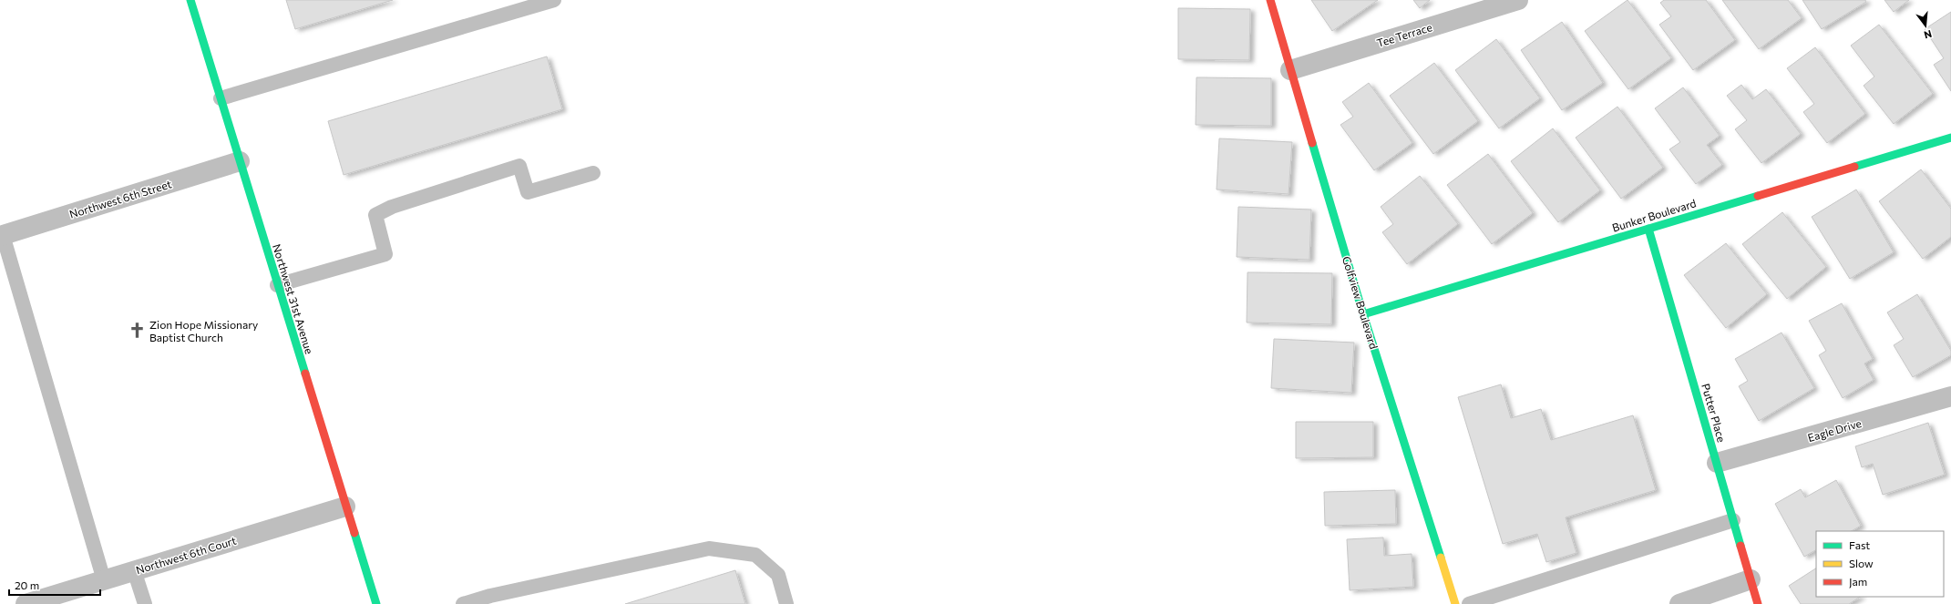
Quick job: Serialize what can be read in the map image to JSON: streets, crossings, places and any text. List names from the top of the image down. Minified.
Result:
{"streets":{"street":["Tee Terrace","Northwest 6th Street","Bunker Boulevard","Northwest 31st Avenue","Golfview Boulevard","Putter Place","Eagle Drive","Northwest 6th Court"]},"crossings":[["Tee Terrace","Golfview Boulevard"],["Northwest 6th Street","Northwest 31st Avenue"],["Bunker Boulevard","Golfview Boulevard"],["Bunker Boulevard","Putter Place"],["Northwest 31st Avenue","Northwest 6th Court"],["Putter Place","Eagle Drive"]],"places":{"church":["Zion Hope Missionary Baptist Church"]},"legend":["Fast","Slow","Jam"],"scale_bar":"20 m","north":"bottom"}
